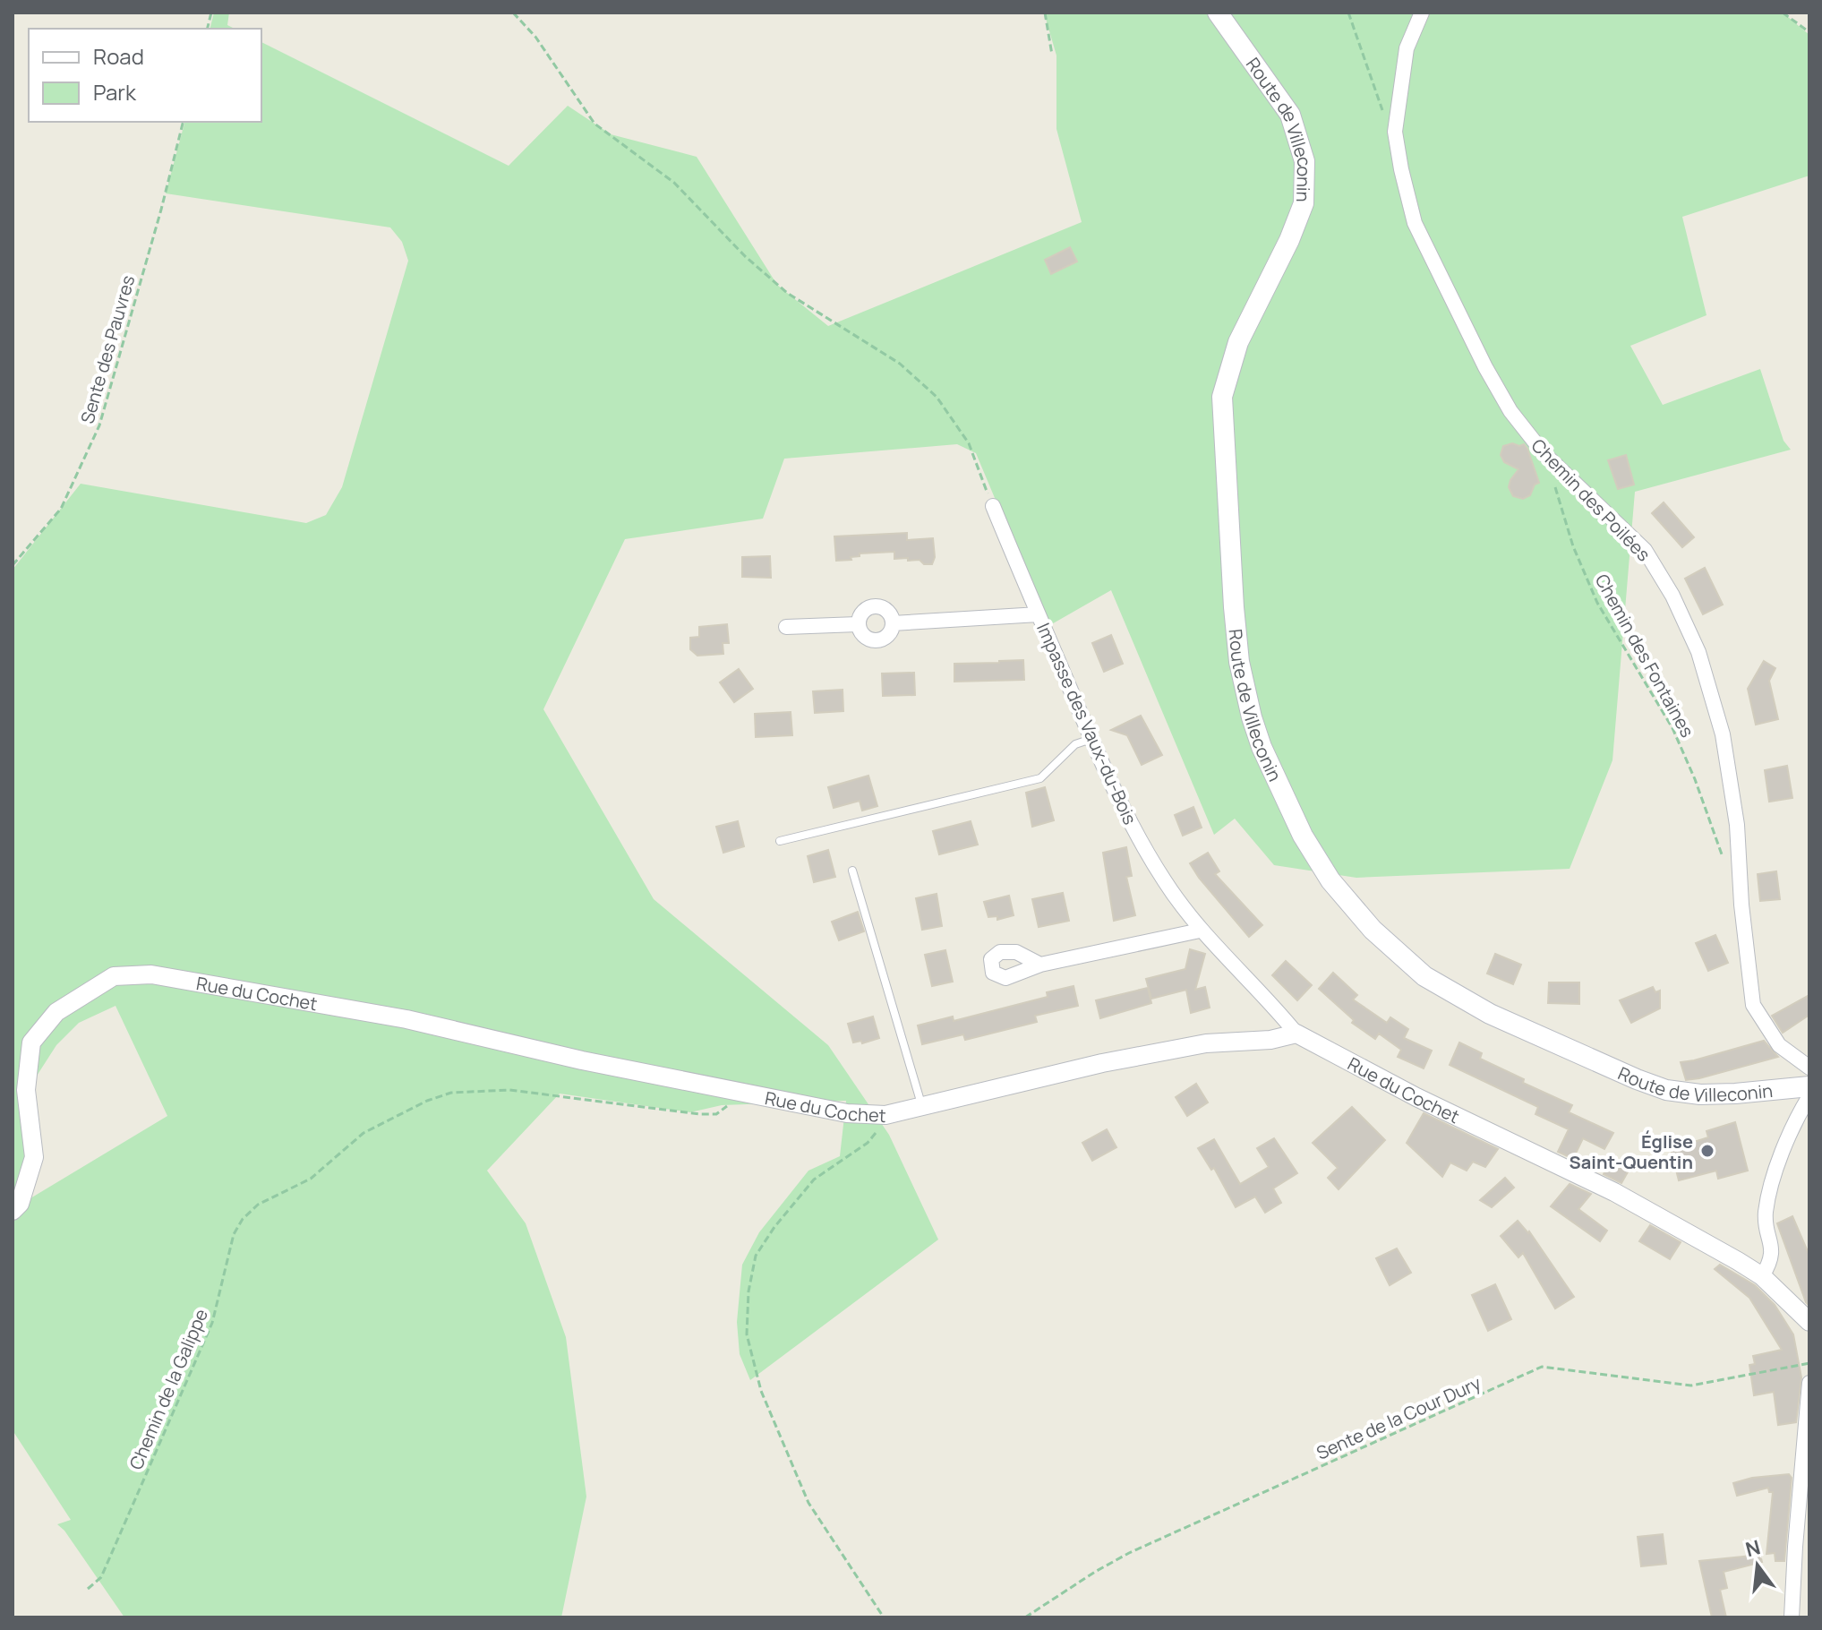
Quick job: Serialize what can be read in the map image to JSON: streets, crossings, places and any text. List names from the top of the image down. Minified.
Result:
{"streets":{"main road":["Route de Villeconin"],"street":["Chemin des Poilées","Impasse des Vaux-du-Bois","Rue du Cochet"],"path":["Sente des Pauvres","Chemin des Fontaines","Chemin de la Galippe","Sente de la Cour Dury"]},"crossings":[["Chemin des Poilées","Chemin des Fontaines"],["Impasse des Vaux-du-Bois","Rue du Cochet"],["Rue du Cochet","Chemin de la Galippe"]],"places":["Église Saint-Quentin"],"legend":["Road","Park"],"north":"top"}
